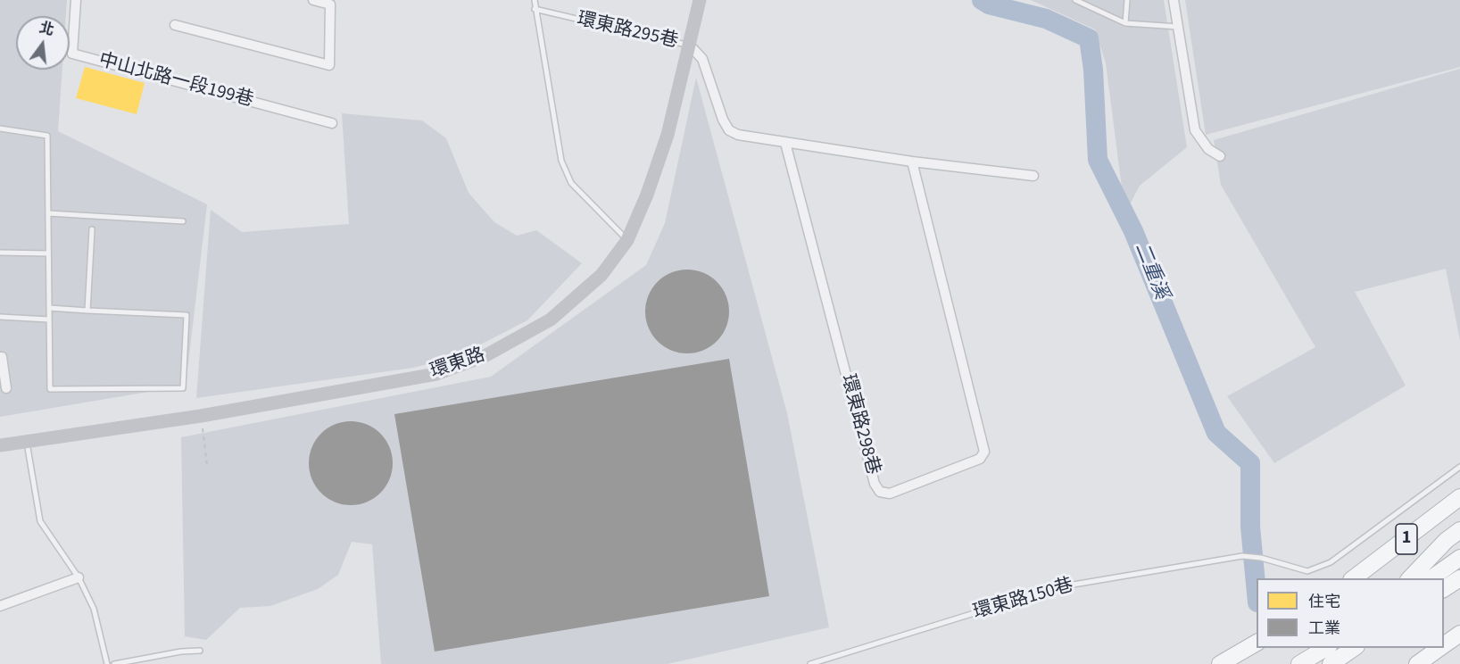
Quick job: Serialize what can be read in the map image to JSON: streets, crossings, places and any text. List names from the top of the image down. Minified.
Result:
{"streets":{"highway":["1"],"street":["中山北路一段199巷","環東路","環東路298巷"],"lane":["環東路295巷","環東路150巷"]},"crossings":[["環東路295巷","環東路"]],"water":["二重溪"],"legend":["住宅","工業"],"north":"top"}
